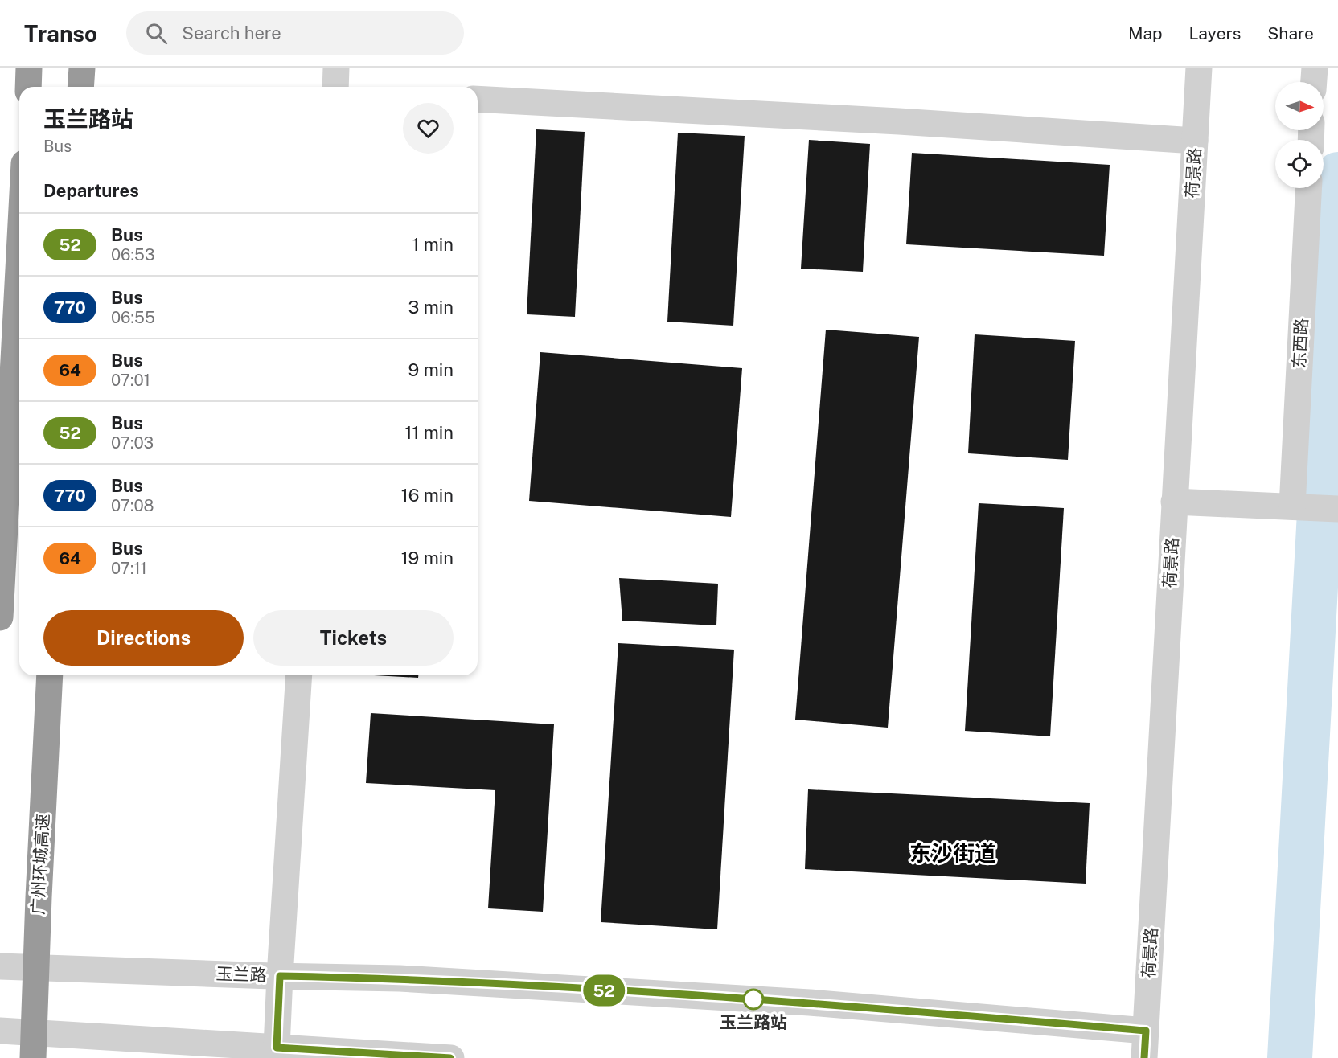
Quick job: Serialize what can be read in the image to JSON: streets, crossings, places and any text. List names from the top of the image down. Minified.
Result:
{"streets":{"highway":["广州环城高速"],"street":["荷景路","东西路","玉兰路"]},"crossings":[["荷景路","玉兰路"]],"districts":["东沙街道"],"places":["玉兰路站"],"lines":["bus line 52"],"north":"right","page":{"header":"Transo","search":"Search here","nav":["Map","Layers","Share"],"on_map":"52","heading":[["玉兰路站","Bus"],"Departures"],"list":[{"mark":"52","name":"Bus","note":"06:53","value":"1 min"},{"mark":"770","name":"Bus","note":"06:55","value":"3 min"},{"mark":"64","name":"Bus","note":"07:01","value":"9 min"},{"mark":"52","name":"Bus","note":"07:03","value":"11 min"},{"mark":"770","name":"Bus","note":"07:08","value":"16 min"},{"mark":"64","name":"Bus","note":"07:11","value":"19 min"}],"buttons":["Directions","Tickets"]}}
